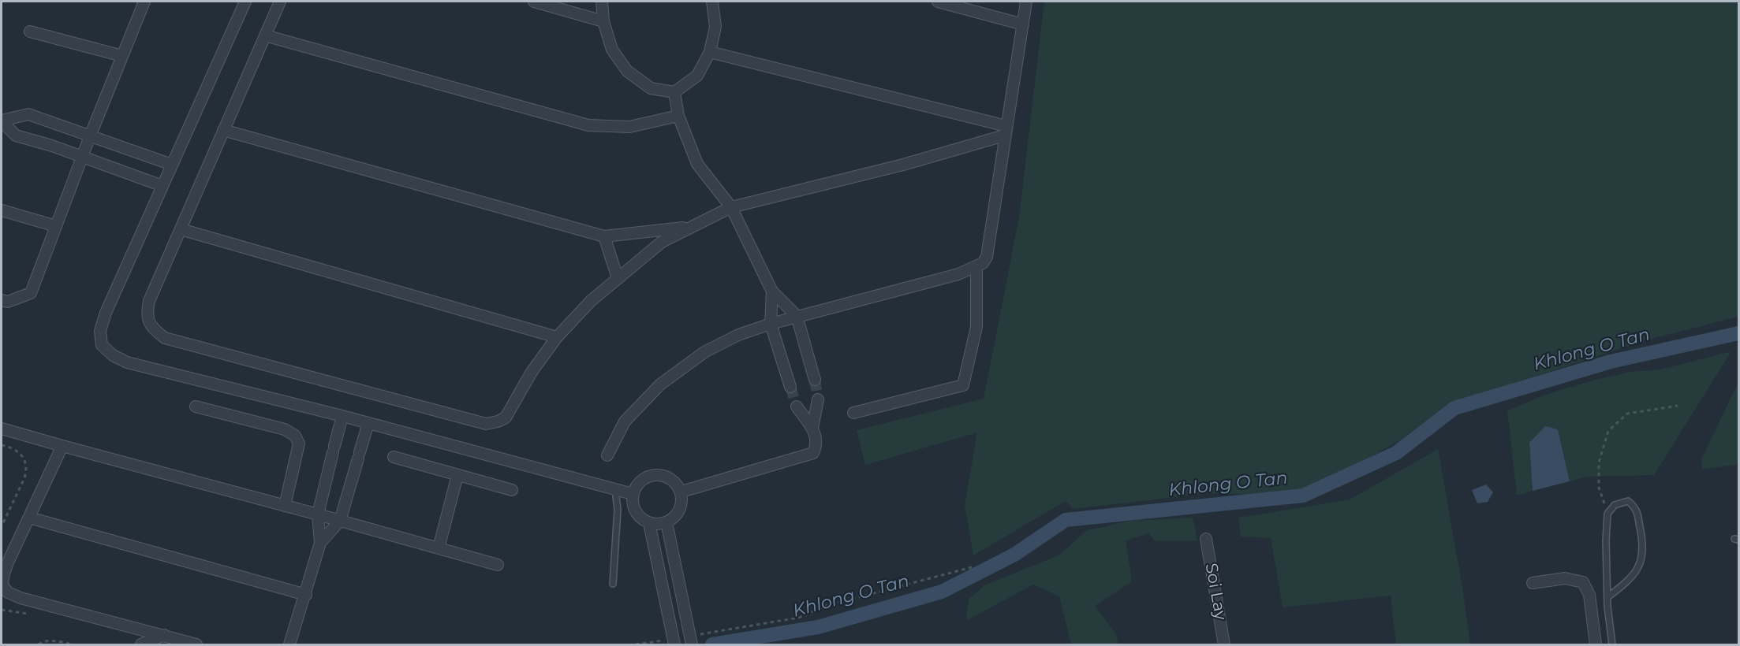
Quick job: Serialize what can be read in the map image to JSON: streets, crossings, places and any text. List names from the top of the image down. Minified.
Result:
{"streets":{"street":["Soi Lay"]},"water":["Khlong O Tan"]}
